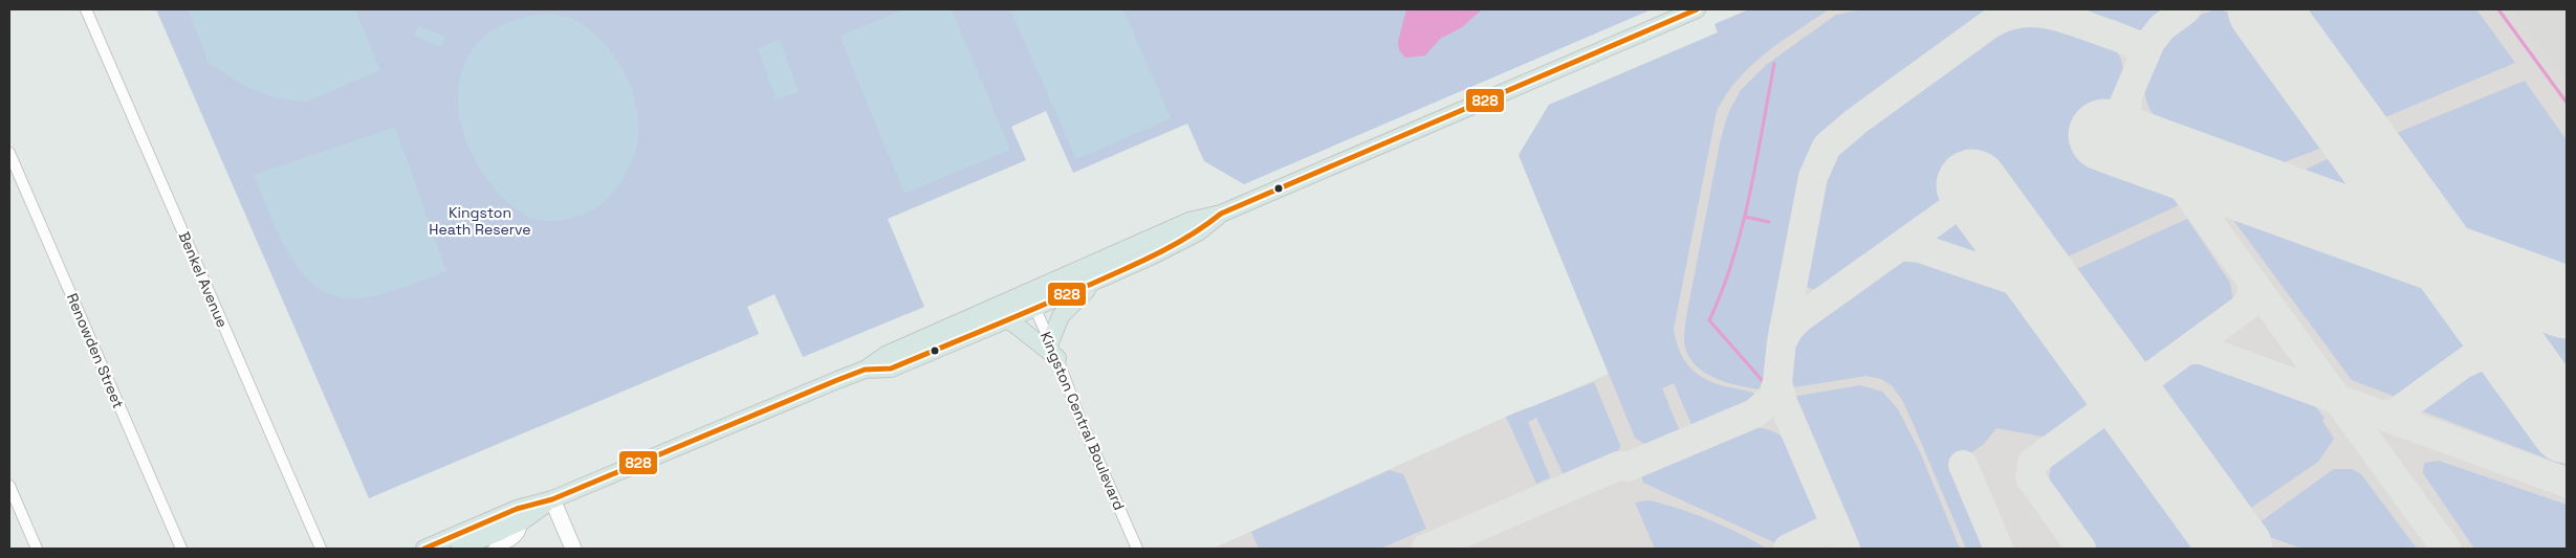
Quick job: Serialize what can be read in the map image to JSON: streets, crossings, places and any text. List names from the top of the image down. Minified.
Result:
{"streets":{"street":["Benkel Avenue","Renowden Street","Kingston Central Boulevard"]},"parks":["Kingston Heath Reserve"],"lines":["transit line 828"]}
